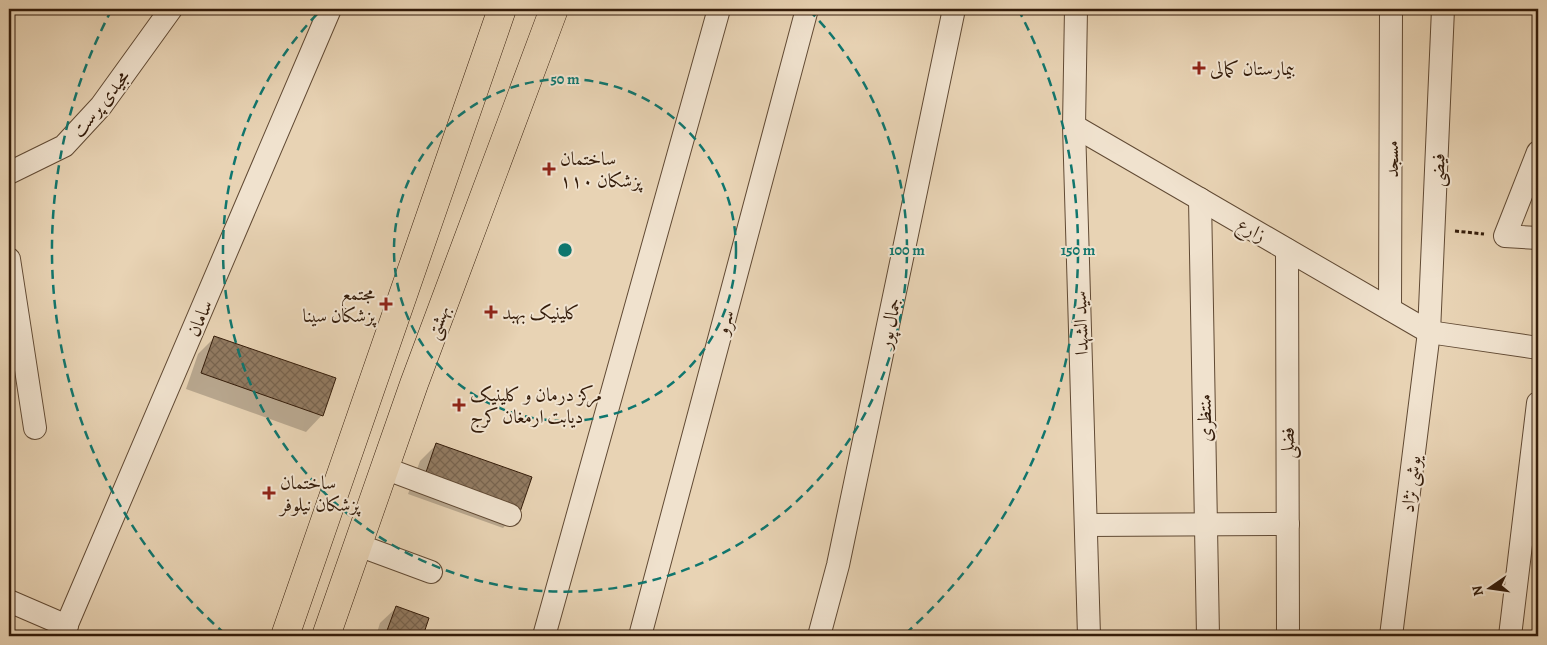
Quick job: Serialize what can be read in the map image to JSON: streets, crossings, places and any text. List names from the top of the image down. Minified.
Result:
{"streets":{"main road":["بهشتى"],"street":["مجیدی پرست","مسجد","فیضی","زارع","سامان","سرو","جمال پور","سید الشهدا","منتظری","فضلی","یوشی نژاد"]},"crossings":[["مسجد","زارع"],["فیضی","زارع"],["فیضی","یوشی نژاد"],["زارع","سید الشهدا"],["زارع","منتظری"],["زارع","فضلی"],["زارع","یوشی نژاد"]],"places":{"health":["بیمارستان کمالی","ساختمان پزشکان ۱۱۰","مجتمع پزشکان سینا","کلینیک بهبد","مرکز درمان و کلینیک دیابت ارمغان کرج","ساختمان پزشکان نیلوفر"]},"north":"left","rings":["50 m","100 m","150 m"]}
